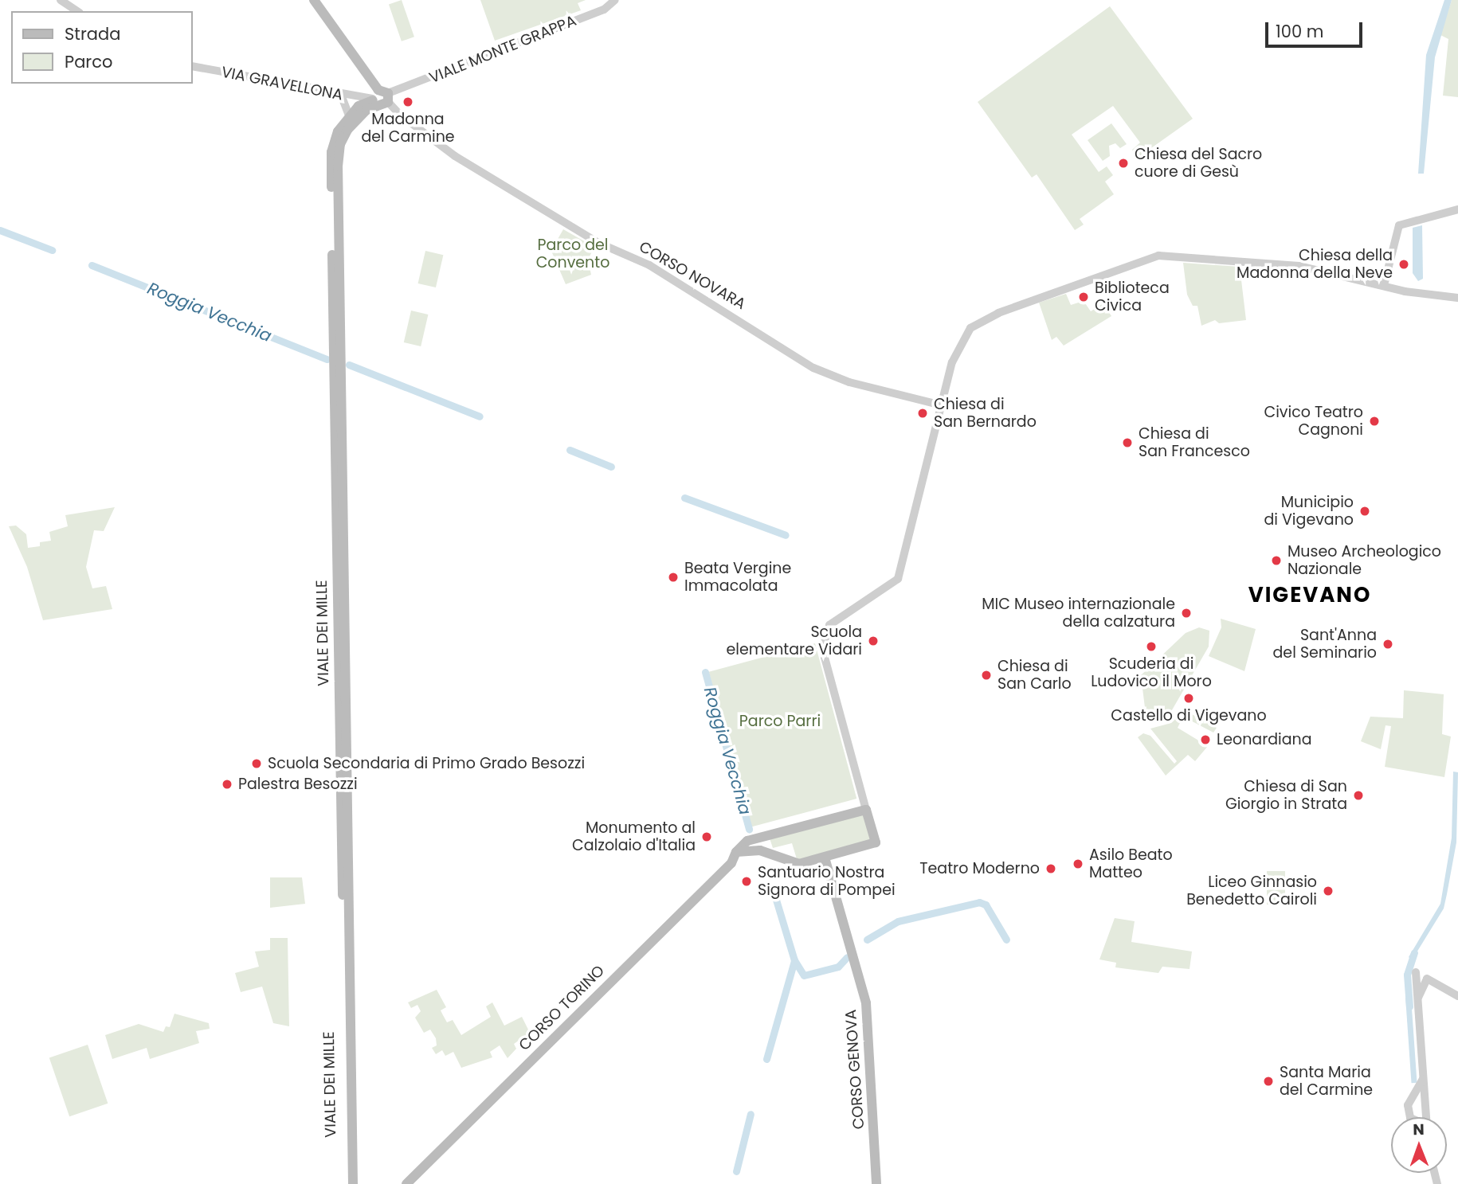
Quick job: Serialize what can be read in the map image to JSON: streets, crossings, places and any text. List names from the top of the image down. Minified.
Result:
{"streets":{"main road":["CORSO NOVARA","VIALE DEI MILLE","CORSO TORINO","CORSO GENOVA"],"street":["VIALE MONTE GRAPPA","VIA GRAVELLONA"]},"crossings":[["VIALE MONTE GRAPPA","VIA GRAVELLONA"],["VIALE MONTE GRAPPA","CORSO NOVARA"],["VIALE MONTE GRAPPA","VIALE DEI MILLE"],["VIA GRAVELLONA","CORSO NOVARA"],["VIA GRAVELLONA","VIALE DEI MILLE"],["CORSO NOVARA","VIALE DEI MILLE"]],"districts":["VIGEVANO"],"water":["Roggia Vecchia"],"parks":["Parco del Convento","Parco Parri"],"places":["Madonna del Carmine","Chiesa del Sacro cuore di Gesù","Chiesa della Madonna della Neve","Biblioteca Civica","Chiesa di San Bernardo","Civico Teatro Cagnoni","Chiesa di San Francesco","Municipio di Vigevano","Museo Archeologico Nazionale","Beata Vergine Immacolata","MIC Museo internazionale della calzatura","Scuola elementare Vidari","Sant'Anna del Seminario","Scuderia di Ludovico il Moro","Chiesa di San Carlo","Castello di Vigevano","Leonardiana","Scuola Secondaria di Primo Grado Besozzi","Palestra Besozzi","Chiesa di San Giorgio in Strata","Monumento al Calzolaio d'Italia","Asilo Beato Matteo","Teatro Moderno","Santuario Nostra Signora di Pompei","Liceo Ginnasio Benedetto Cairoli","Santa Maria del Carmine"],"legend":["Strada","Parco"],"scale_bar":"100 m","north":"top"}
